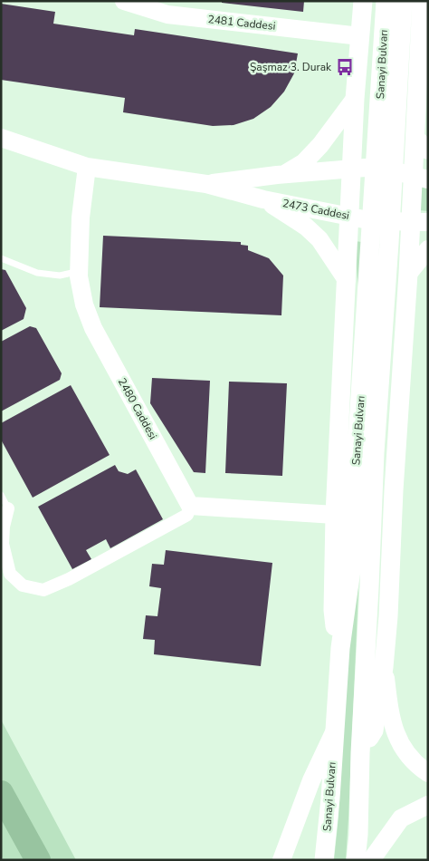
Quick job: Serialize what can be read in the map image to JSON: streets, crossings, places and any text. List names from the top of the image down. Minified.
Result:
{"streets":{"main road":["Sanayi Bulvarı"],"street":["2481 Caddesi","2473 Caddesi","2480 Caddesi"]},"crossings":[["2473 Caddesi","2480 Caddesi"]],"places":{"bus stop":["Şaşmaz 3. Durak"]}}
